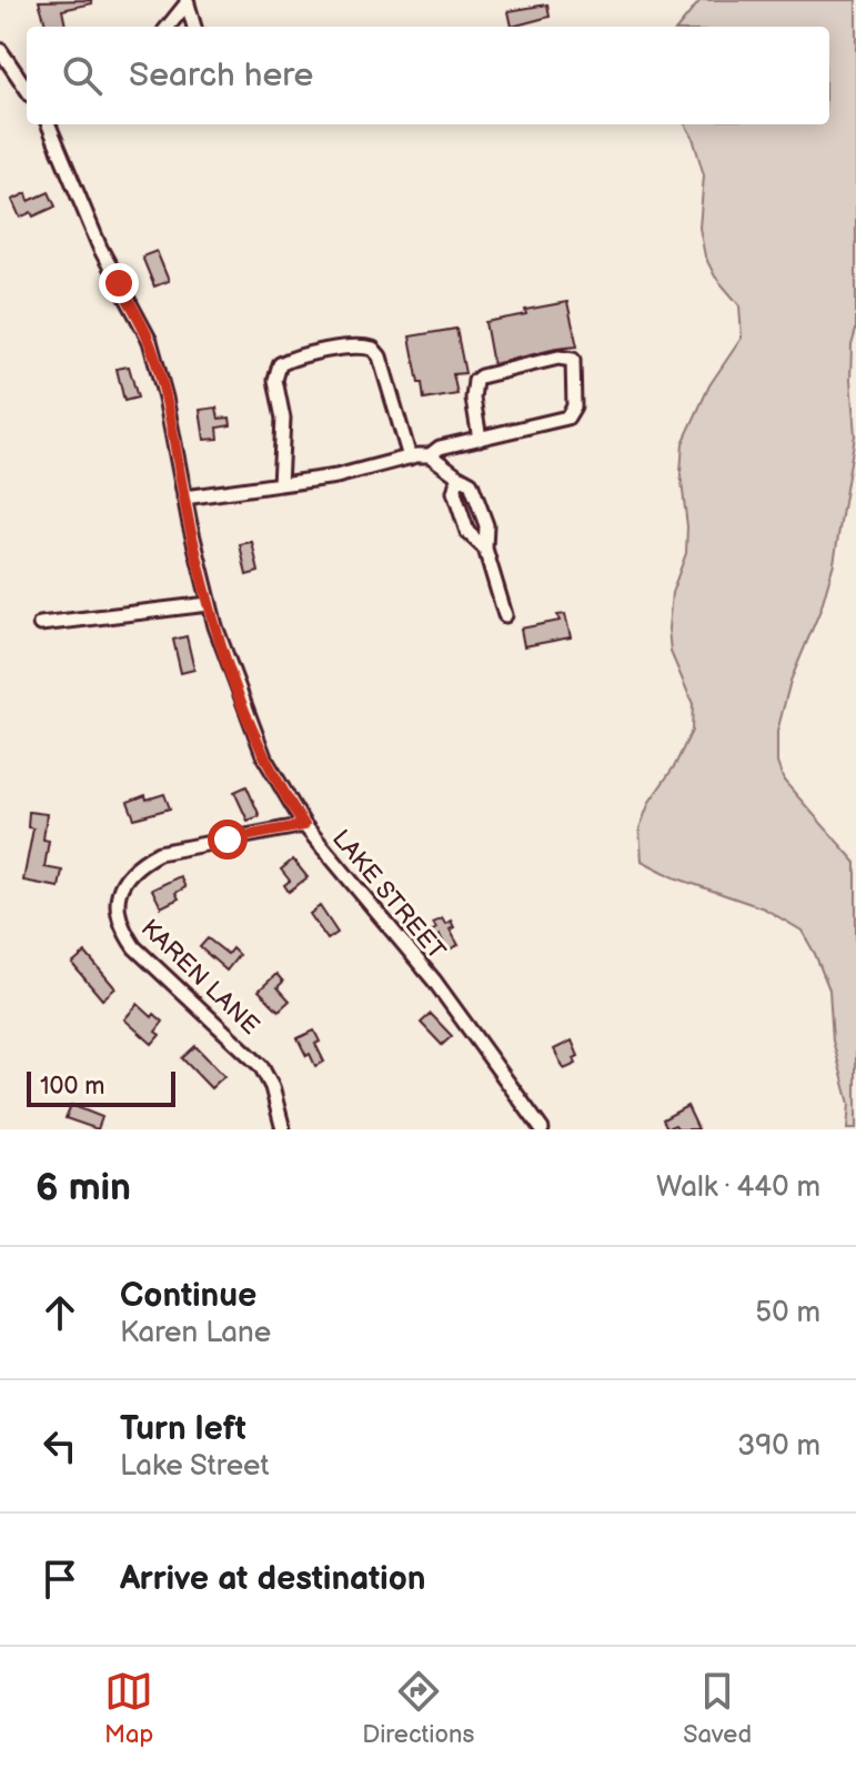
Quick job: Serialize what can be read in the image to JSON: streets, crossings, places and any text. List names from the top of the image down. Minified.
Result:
{"streets":{"street":["LAKE STREET","KAREN LANE"]},"crossings":[["LAKE STREET","KAREN LANE"]],"scale_bar":"100 m","page":{"search":"Search here","scale":"100 m","heading":["6 min","Walk · 440 m"],"list":[["Continue","Karen Lane","50 m"],["Turn left","Lake Street","390 m"],"Arrive at destination"],"nav":["Map","Directions","Saved"]}}
